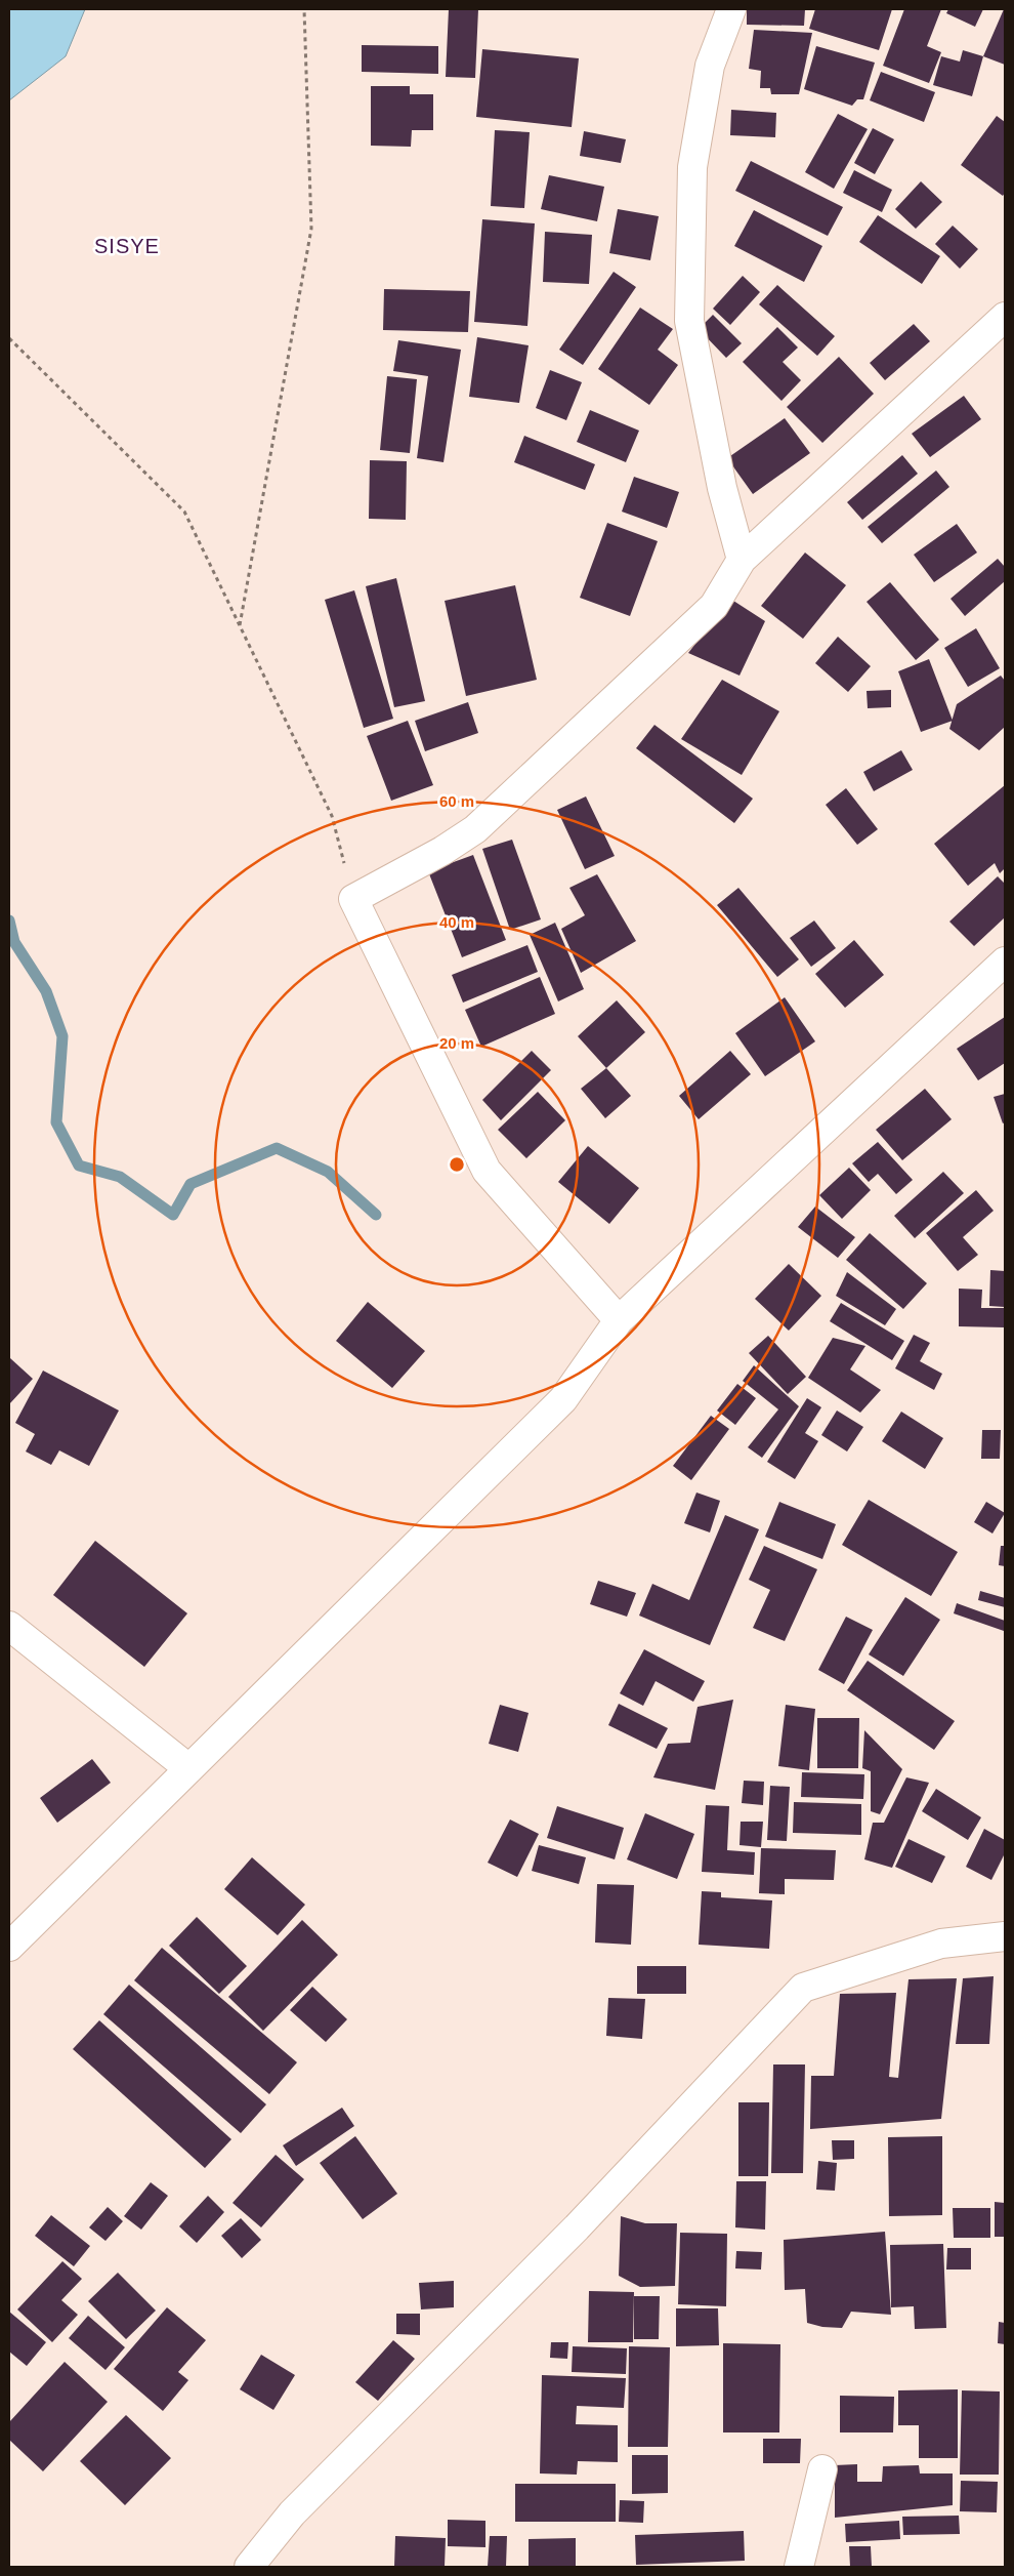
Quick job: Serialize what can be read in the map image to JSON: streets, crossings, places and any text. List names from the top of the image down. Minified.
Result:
{"districts":["SISYE"],"rings":["60 m","40 m","20 m"]}
